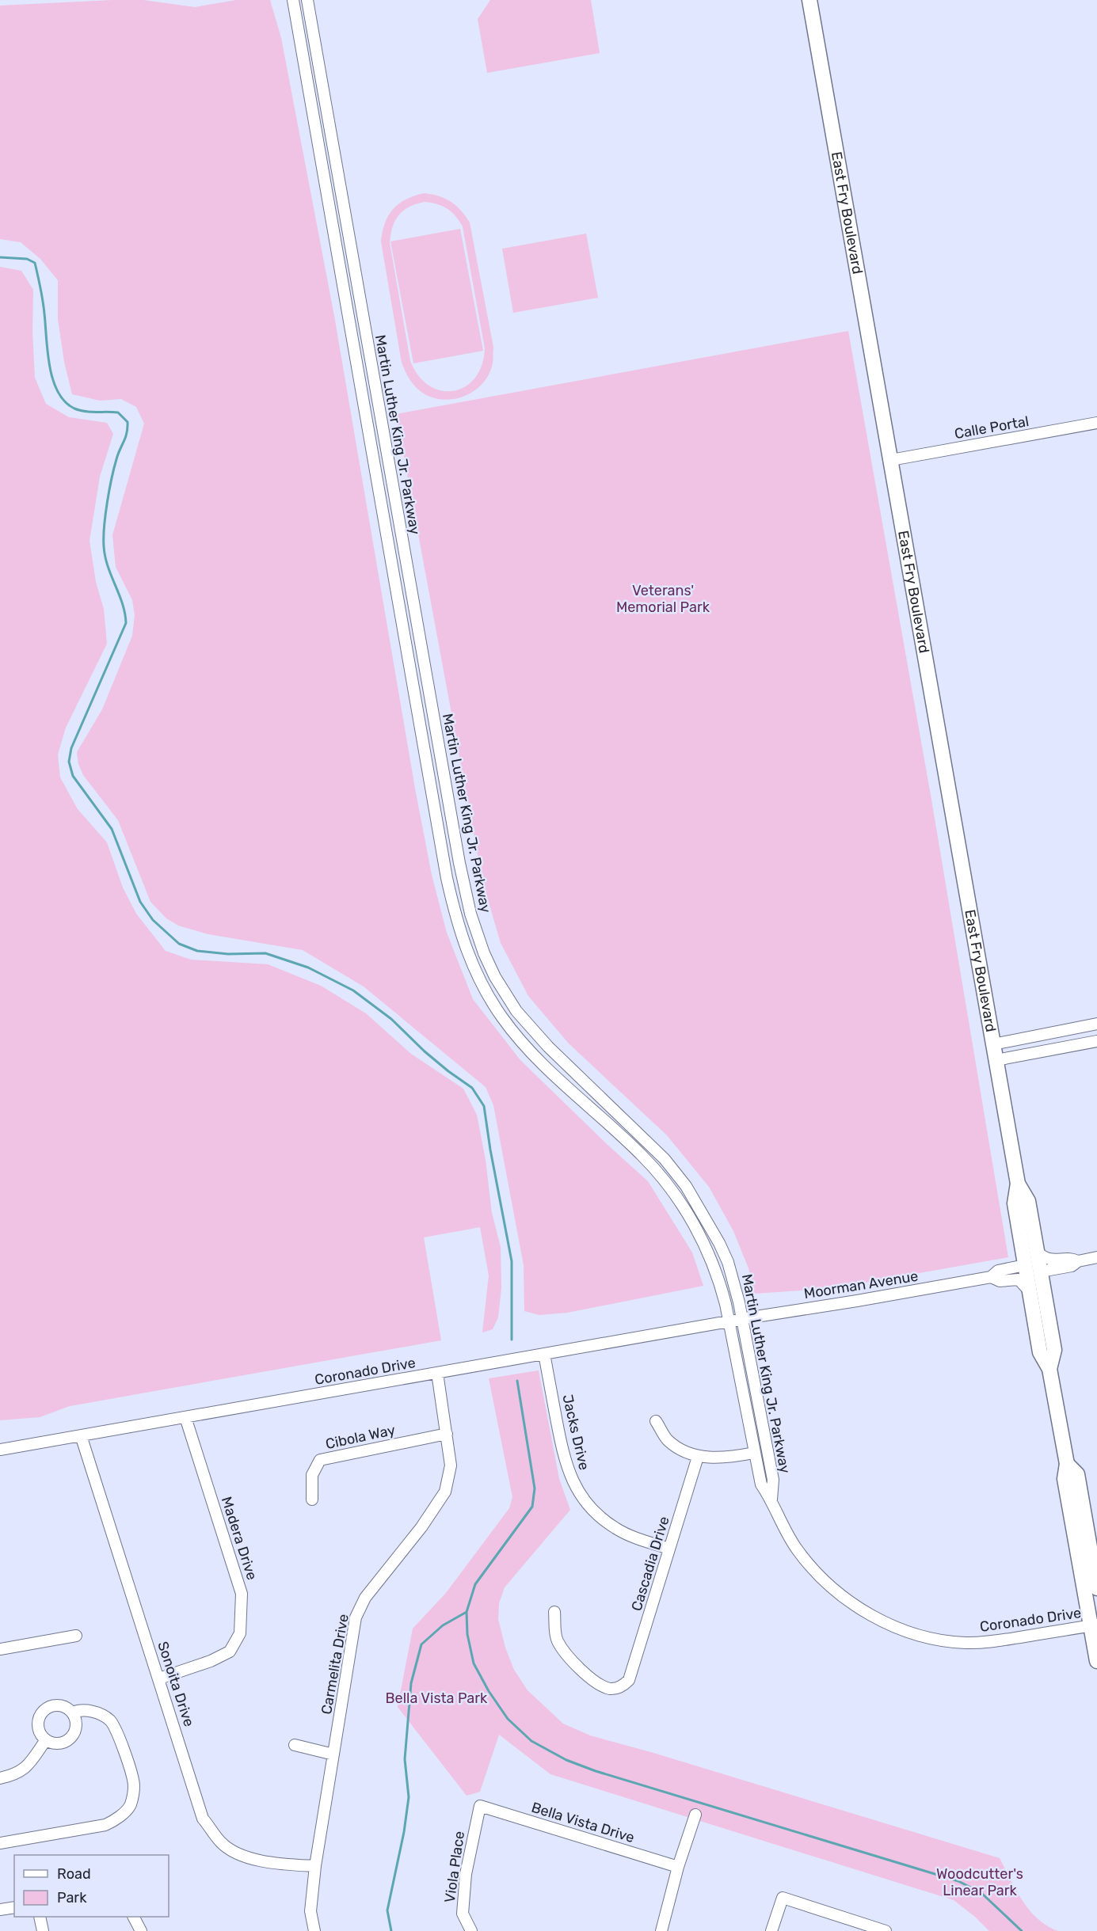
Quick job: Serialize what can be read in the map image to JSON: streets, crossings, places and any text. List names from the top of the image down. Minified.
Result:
{"streets":{"main road":["East Fry Boulevard"],"street":["Calle Portal","Martin Luther King Jr. Parkway","Moorman Avenue","Coronado Drive","Jacks Drive","Cibola Way","Madera Drive","Cascadia Drive","Carmelita Drive","Sonoita Drive","Bella Vista Drive","Viola Place"]},"crossings":[["East Fry Boulevard","Calle Portal"],["East Fry Boulevard","Moorman Avenue"],["East Fry Boulevard","Coronado Drive"],["Martin Luther King Jr. Parkway","Moorman Avenue"],["Martin Luther King Jr. Parkway","Coronado Drive"],["Moorman Avenue","Coronado Drive"],["Coronado Drive","Jacks Drive"],["Coronado Drive","Madera Drive"],["Coronado Drive","Carmelita Drive"],["Coronado Drive","Sonoita Drive"],["Jacks Drive","Cascadia Drive"],["Cibola Way","Carmelita Drive"],["Madera Drive","Sonoita Drive"],["Carmelita Drive","Sonoita Drive"],["Bella Vista Drive","Viola Place"]],"parks":["Veterans' Memorial Park","Bella Vista Park","Woodcutter's Linear Park"],"legend":["Road","Park"]}
